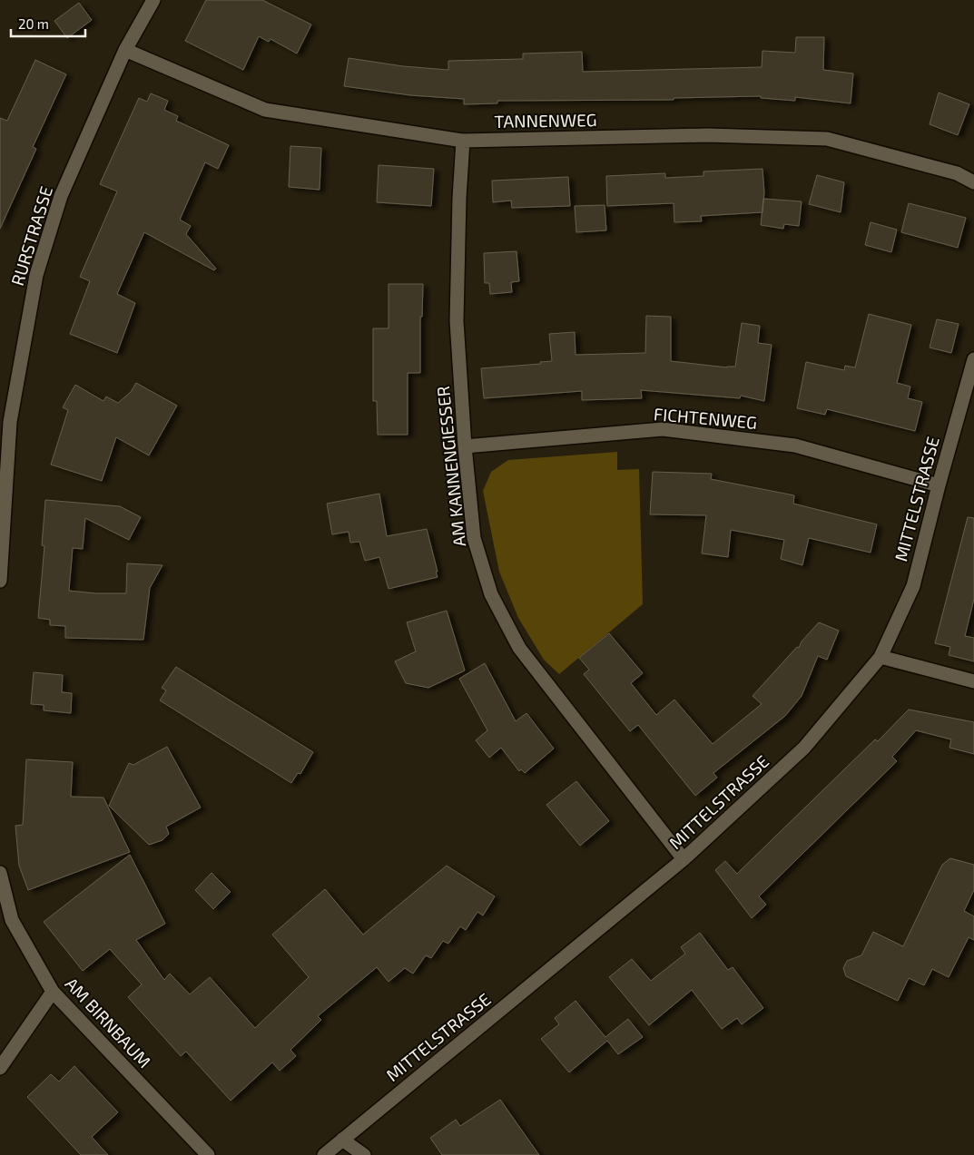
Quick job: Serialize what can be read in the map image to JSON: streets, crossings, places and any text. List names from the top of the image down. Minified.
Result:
{"streets":{"street":["TANNENWEG","RURSTRASSE","FICHTENWEG","AM KANNENGIESSER","MITTELSTRASSE","AM BIRNBAUM"]},"crossings":[["TANNENWEG","RURSTRASSE"],["TANNENWEG","AM KANNENGIESSER"],["FICHTENWEG","AM KANNENGIESSER"],["FICHTENWEG","MITTELSTRASSE"],["AM KANNENGIESSER","MITTELSTRASSE"]],"scale_bar":"20 m"}
